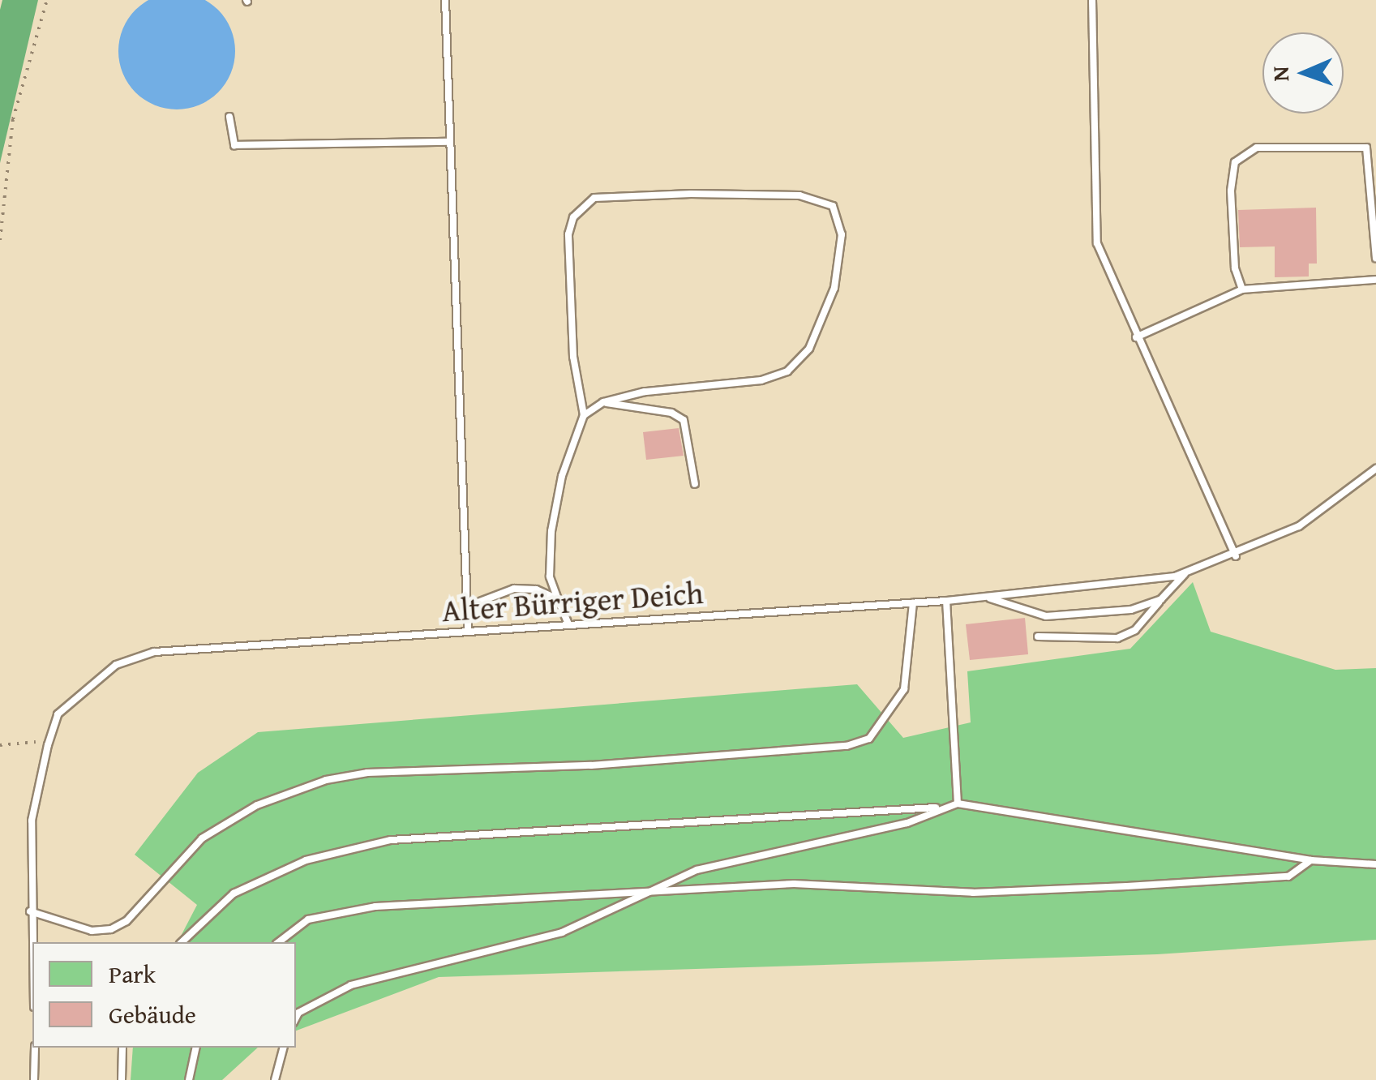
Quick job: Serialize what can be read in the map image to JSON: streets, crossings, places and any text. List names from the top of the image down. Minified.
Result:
{"streets":{"lane":["Alter Bürriger Deich"]},"legend":["Park","Gebäude"],"north":"left"}
